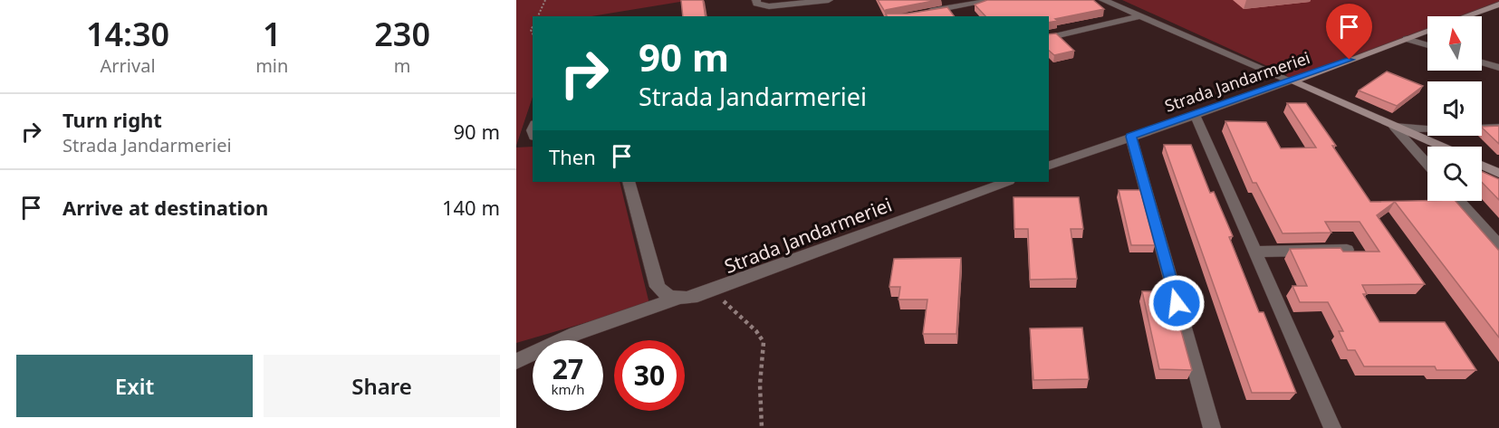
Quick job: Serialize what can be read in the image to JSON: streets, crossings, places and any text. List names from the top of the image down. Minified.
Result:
{"streets":{"street":["Strada Jandarmeriei"]},"north":"top","page":{"eta":["14:30","Arrival","1","min","230","m"],"turn":["90 m","Strada Jandarmeriei"],"list":[{"name":"Turn right","note":"Strada Jandarmeriei","value":"90 m"},{"name":"Arrive at destination","value":"140 m"}],"then":"Then","speed":"27 km/h","limit":"30","buttons":["Exit","Share"]}}
